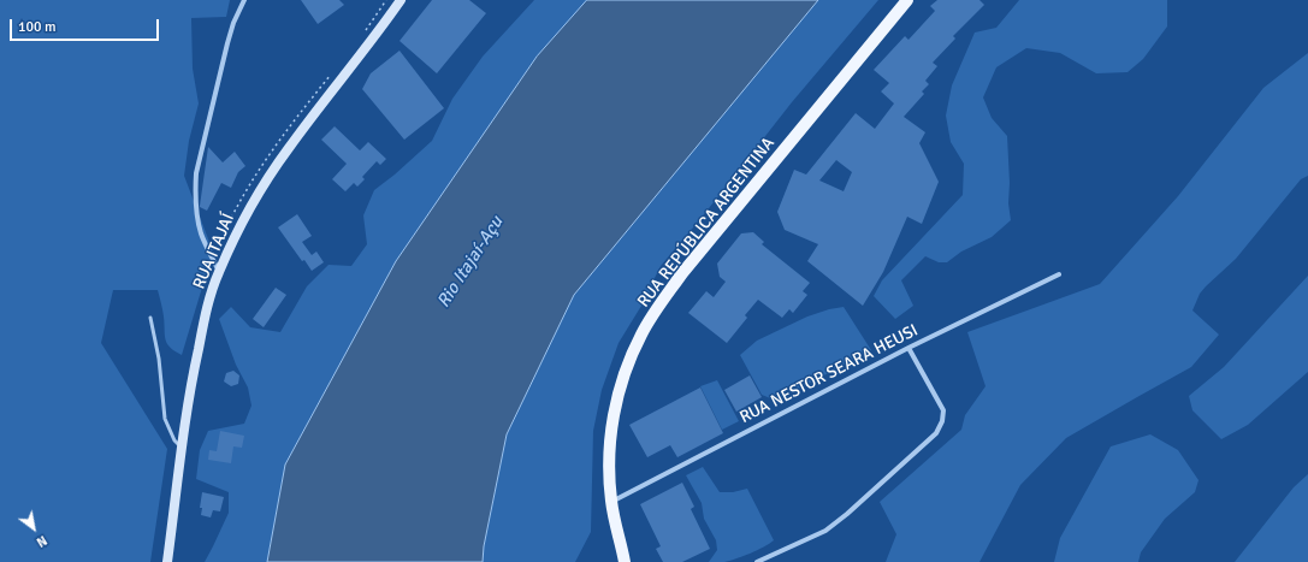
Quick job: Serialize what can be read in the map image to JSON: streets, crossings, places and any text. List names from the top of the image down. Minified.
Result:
{"streets":{"main road":["RUA REPÚBLICA ARGENTINA","RUA ITAJAÍ"],"street":["RUA NESTOR SEARA HEUSI"]},"crossings":[["RUA REPÚBLICA ARGENTINA","RUA NESTOR SEARA HEUSI"]],"water":["Rio Itajaí-Açu"],"scale_bar":"100 m","north":"bottom right"}
